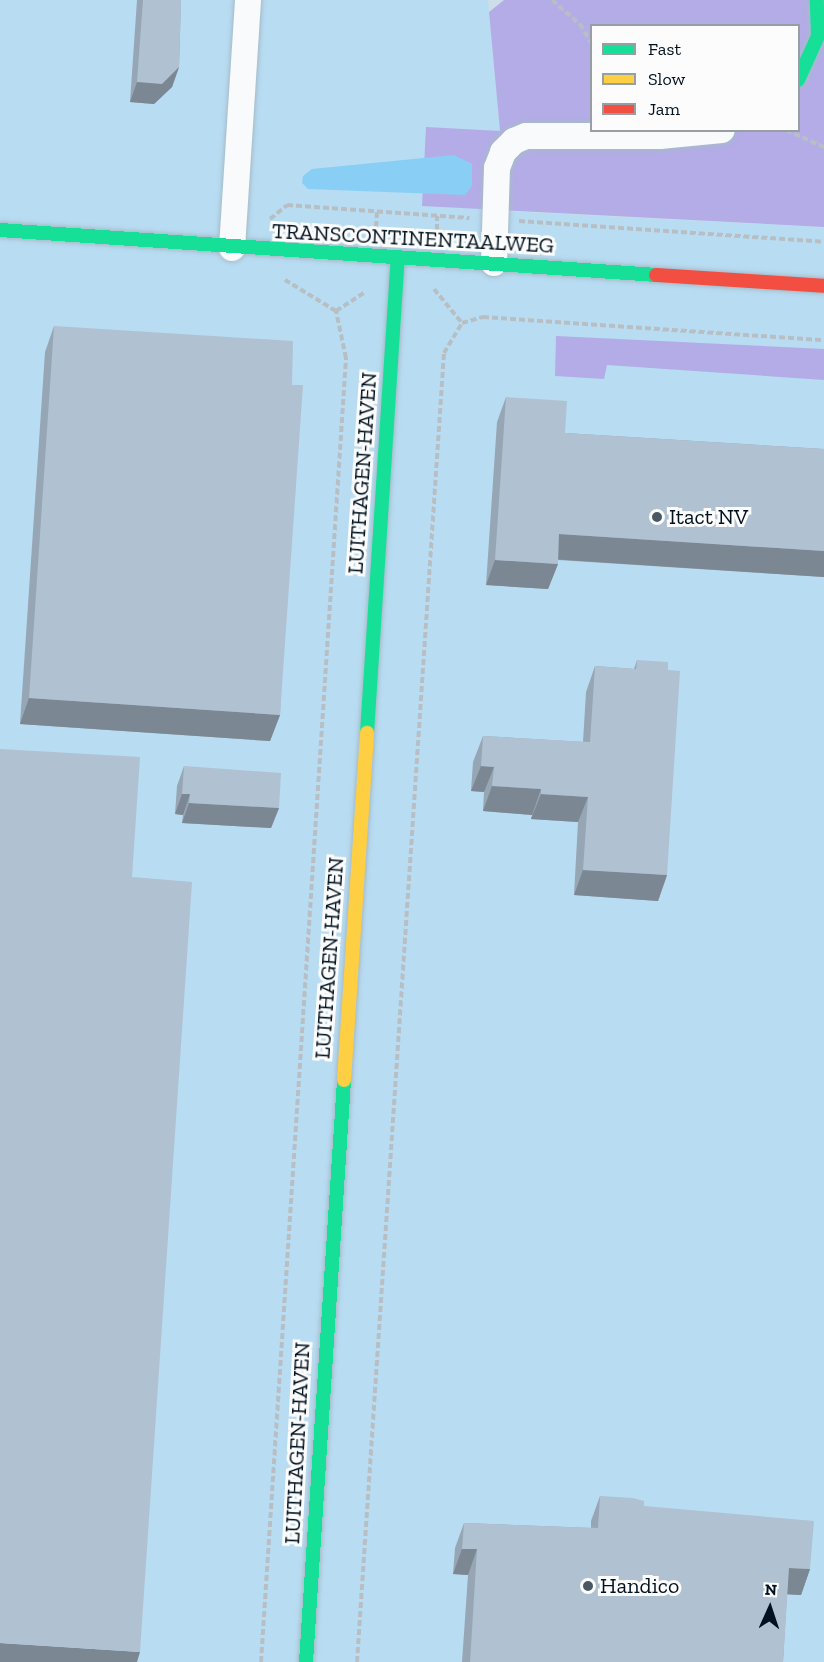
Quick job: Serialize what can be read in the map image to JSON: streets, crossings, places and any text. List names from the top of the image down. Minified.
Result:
{"streets":{"street":["TRANSCONTINENTAALWEG","LUITHAGEN-HAVEN"]},"crossings":[["TRANSCONTINENTAALWEG","LUITHAGEN-HAVEN"]],"places":["Itact NV","Handico"],"legend":["Fast","Slow","Jam"],"north":"top"}
